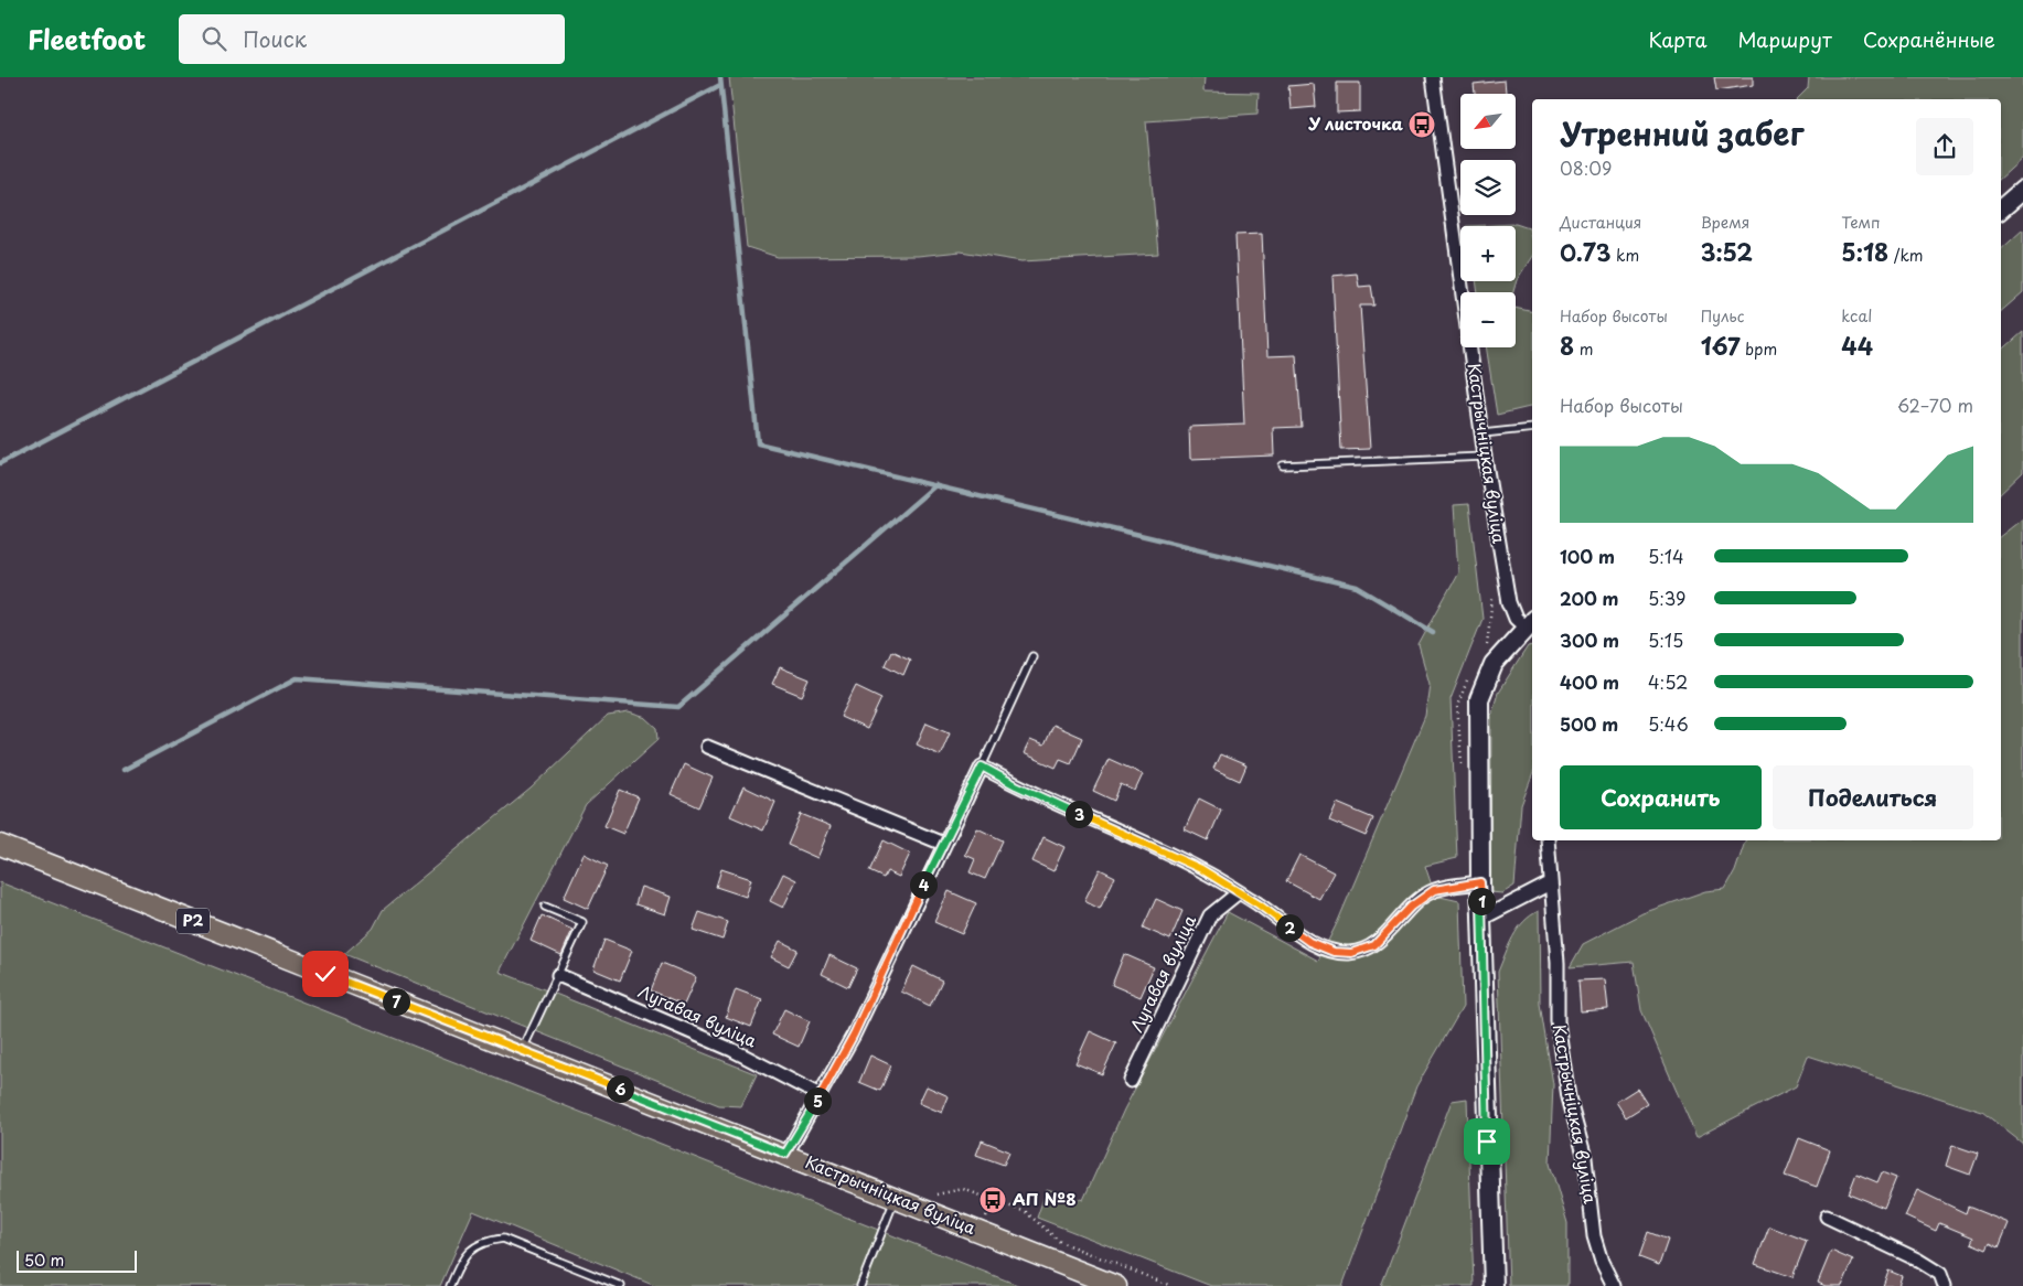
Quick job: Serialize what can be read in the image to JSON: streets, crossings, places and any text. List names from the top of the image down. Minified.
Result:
{"streets":{"main road":["Кастрычніцкая вуліца","Р2"],"street":["Лугавая вуліца"]},"places":{"bus stop":["У листочка","АП №8"]},"scale_bar":"50 m","north":"bottom left","page":{"header":"Fleetfoot","search":"Поиск","nav":["Карта","Маршрут","Сохранённые"],"map_buttons":["+","−"],"heading":["Утренний забег","08:09"],"stats":[["Дистанция","0.73 km"],["Время","3:52"],["Темп","5:18 /km"],["Набор высоты","8 m"],["Пульс","167 bpm"],["kcal","44"]],"chart":["Набор высоты","62–70 m"],"list":[{"name":"100 m","note":"5:14"},{"name":"200 m","note":"5:39"},{"name":"300 m","note":"5:15"},{"name":"400 m","note":"4:52"},{"name":"500 m","note":"5:46"}],"buttons":["Сохранить","Поделиться"],"pins":["3","4","1","2","7","6","5"],"scale":"50 m"}}
